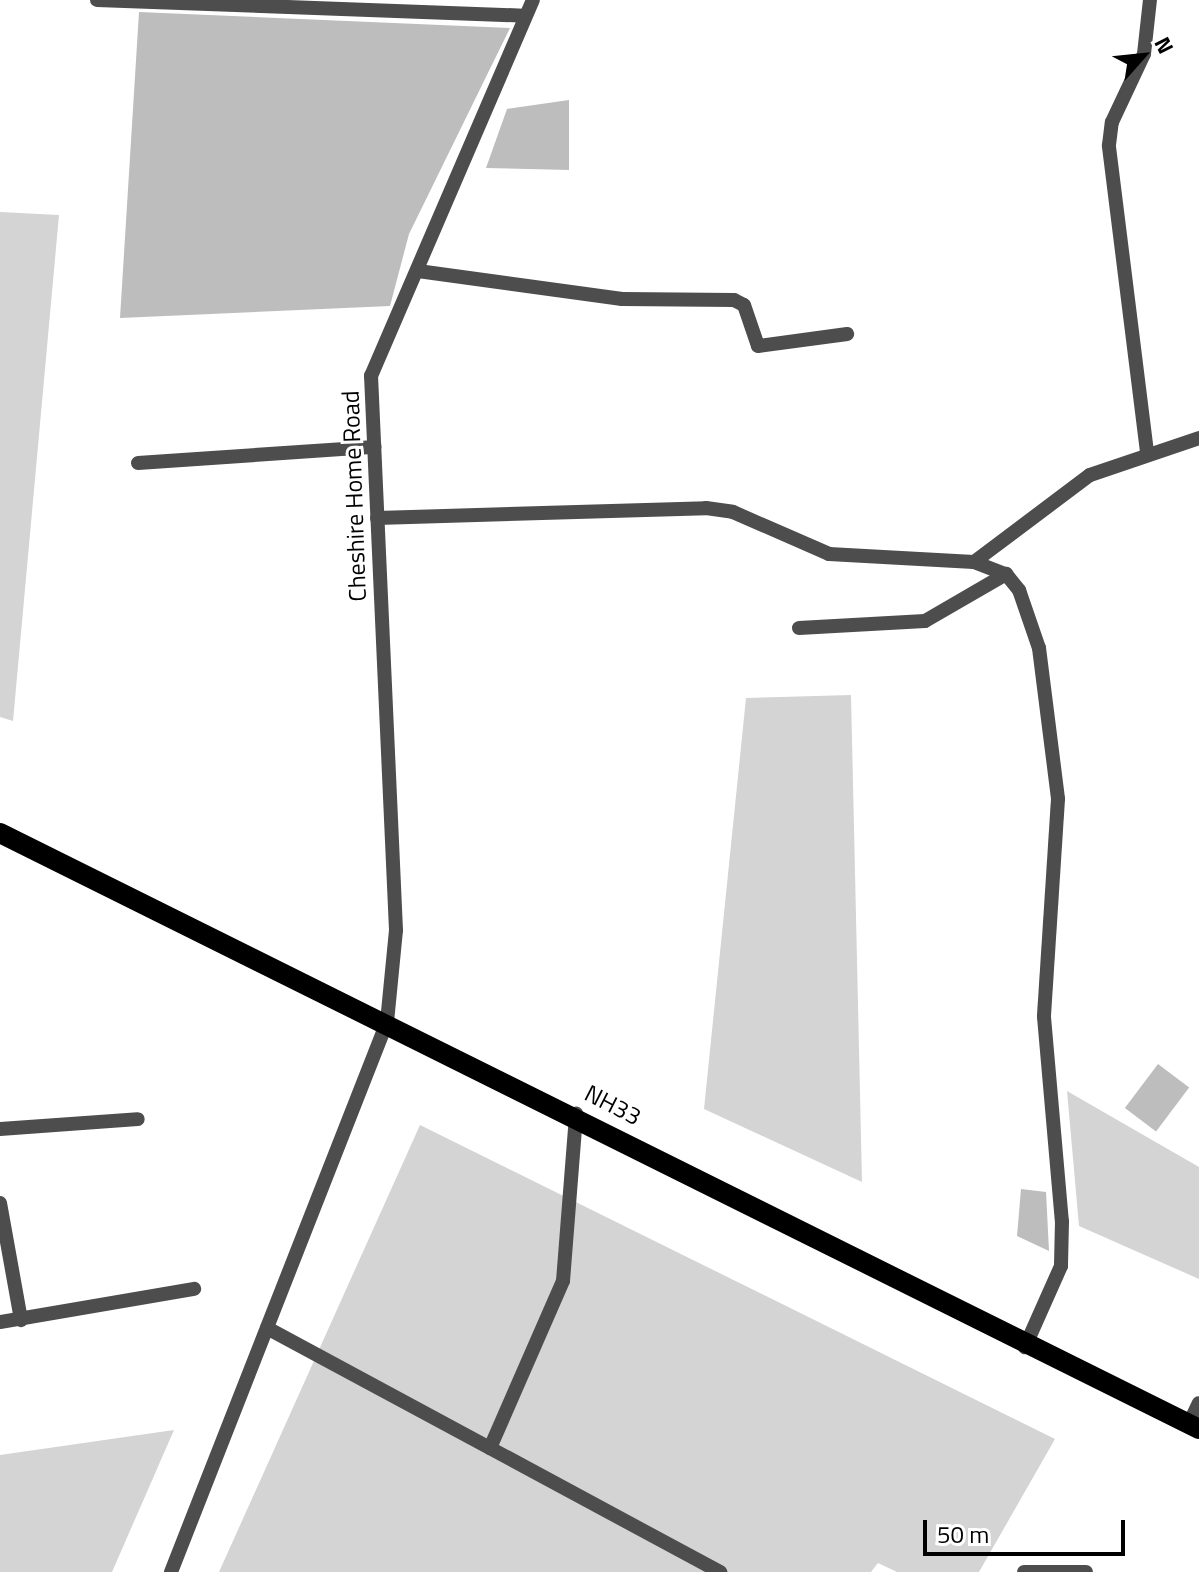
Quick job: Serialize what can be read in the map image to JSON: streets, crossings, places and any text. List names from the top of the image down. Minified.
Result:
{"streets":{"main road":["NH33"],"street":["Cheshire Home Road"]},"crossings":[["Cheshire Home Road","NH33"]],"scale_bar":"50 m","north":"top right"}
